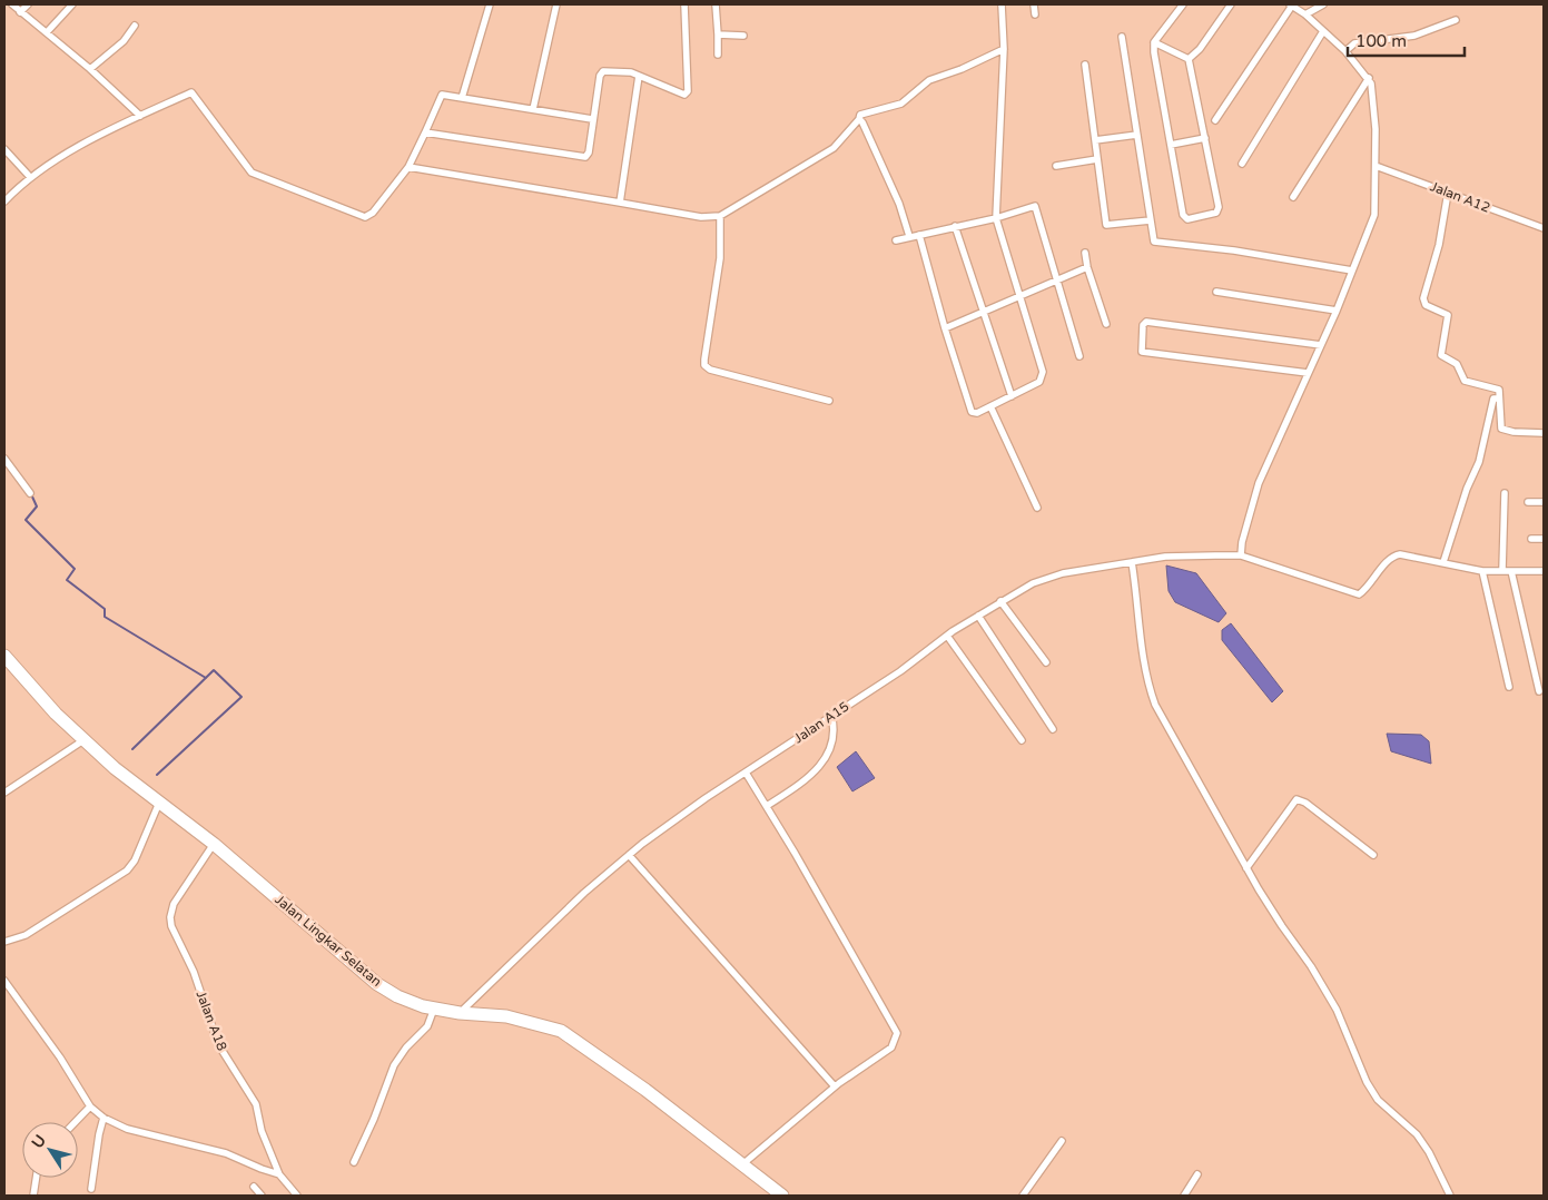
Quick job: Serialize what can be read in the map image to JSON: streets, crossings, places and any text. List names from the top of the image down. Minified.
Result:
{"streets":{"highway":["Jalan Lingkar Selatan"],"street":["Jalan A12","Jalan A15","Jalan A18"]},"crossings":[["Jalan A15","Jalan Lingkar Selatan"],["Jalan Lingkar Selatan","Jalan A18"]],"scale_bar":"100 m","north":"top left"}
